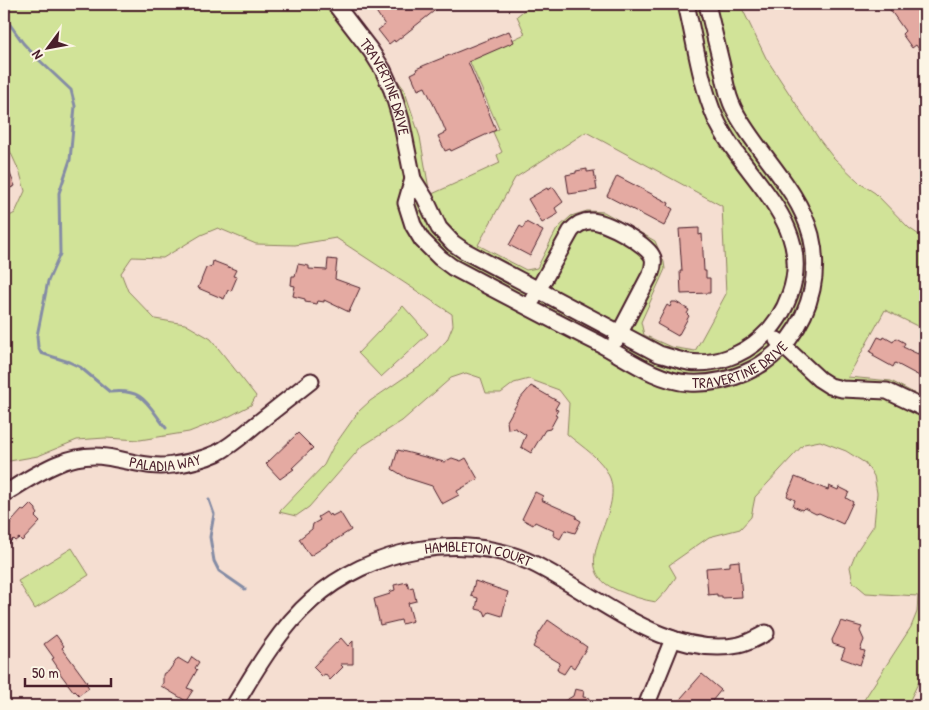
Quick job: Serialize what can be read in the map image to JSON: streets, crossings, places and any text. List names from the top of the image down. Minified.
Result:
{"streets":{"street":["TRAVERTINE DRIVE","PALADIA WAY","HAMBLETON COURT"]},"scale_bar":"50 m","north":"bottom left"}
